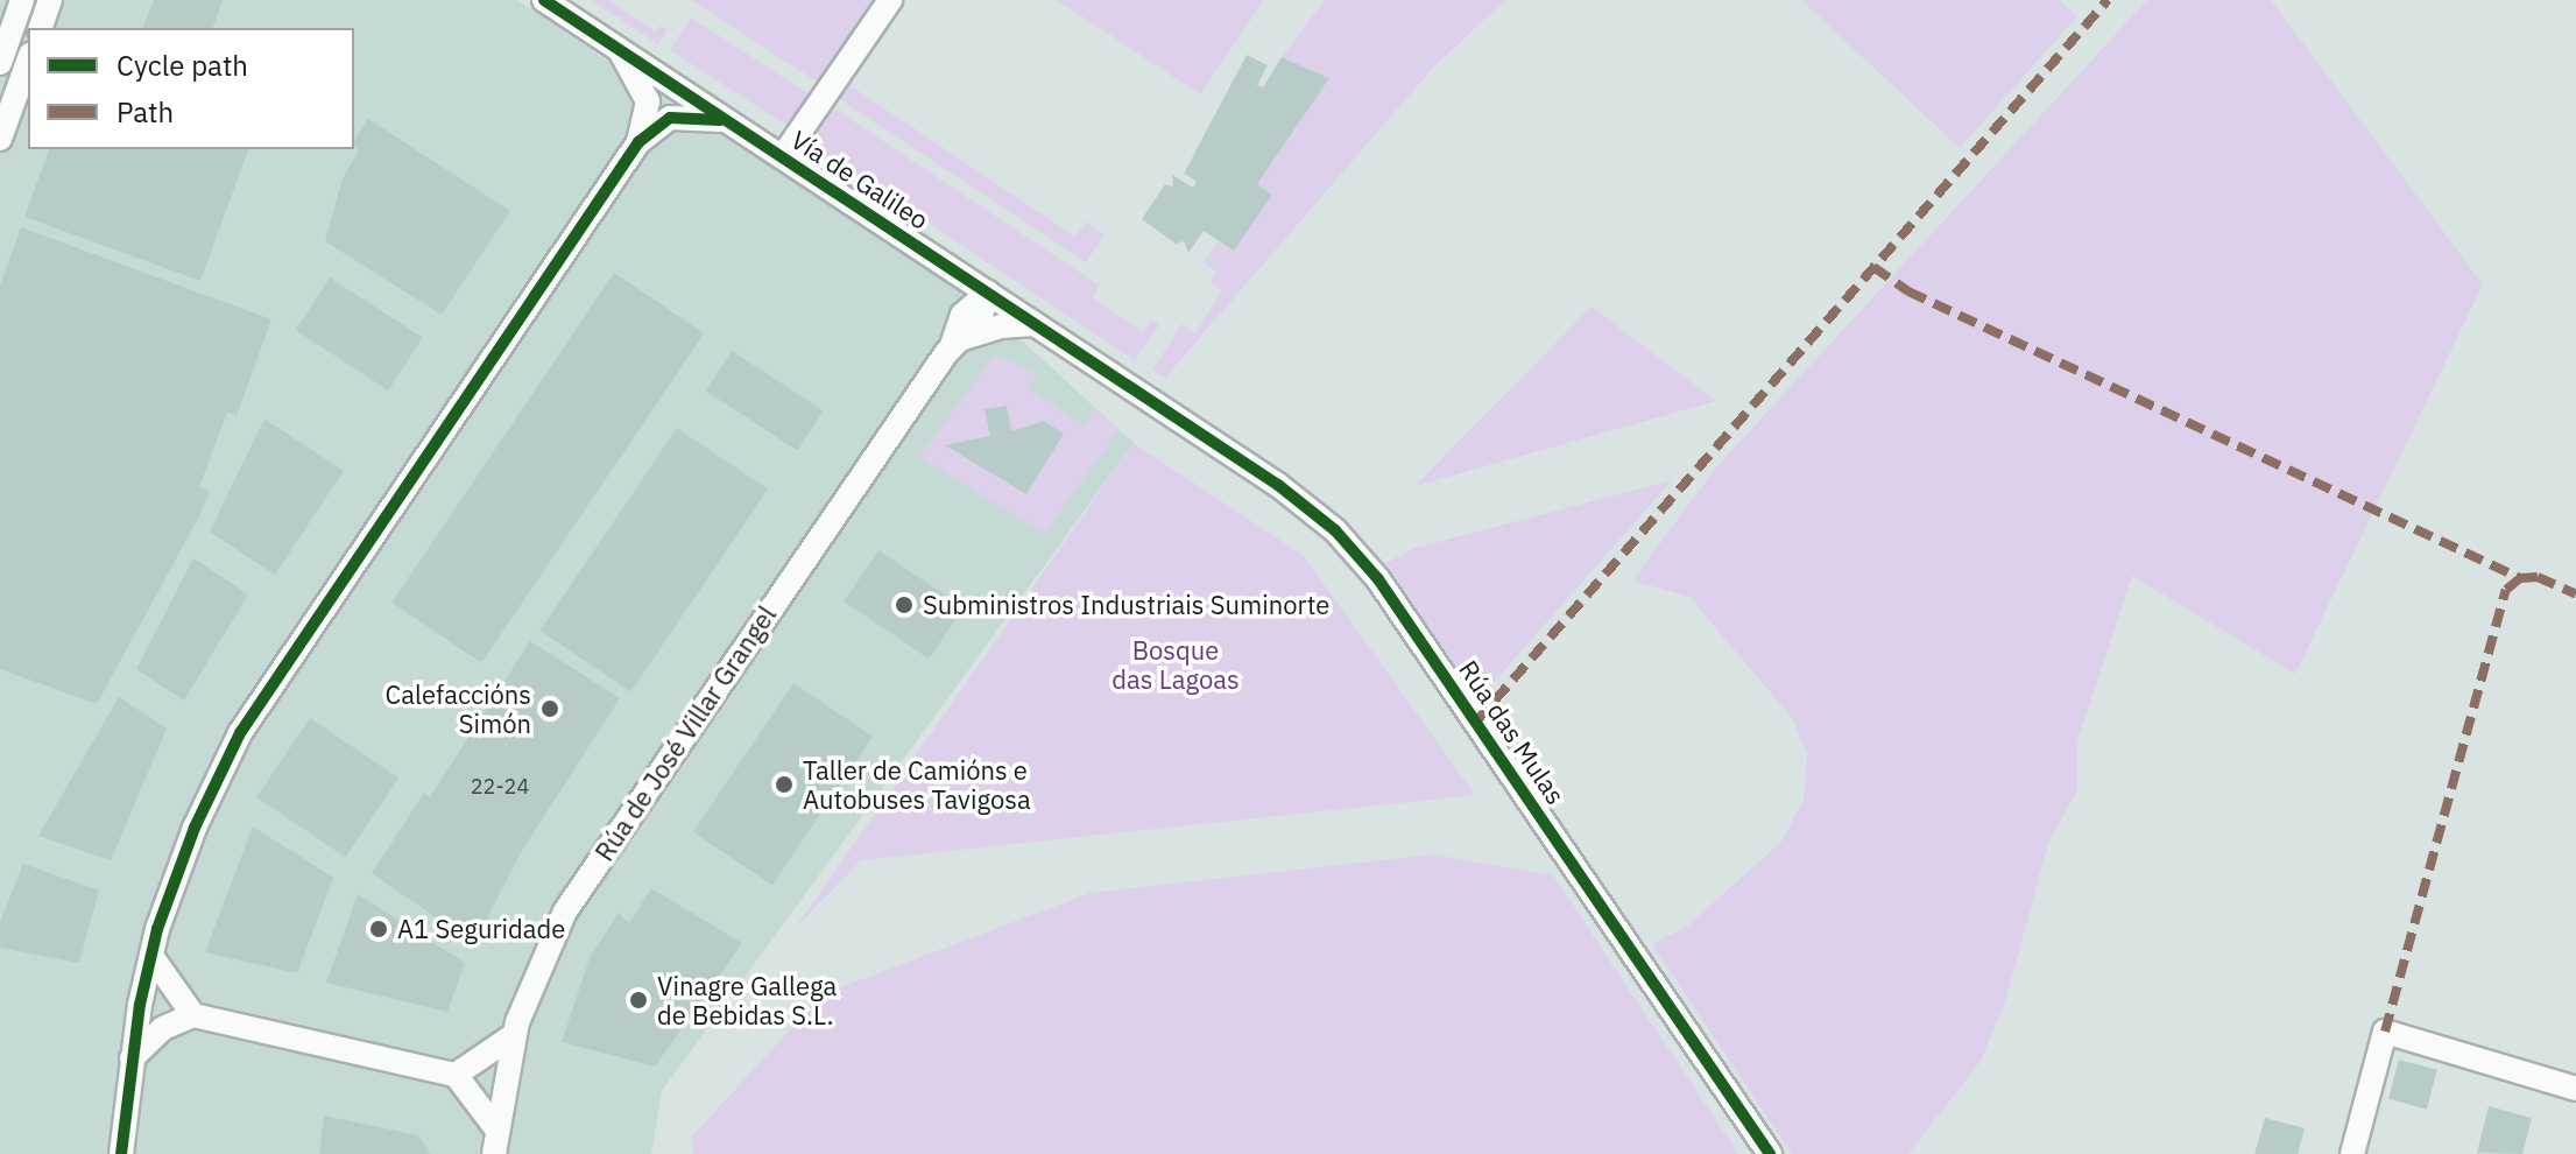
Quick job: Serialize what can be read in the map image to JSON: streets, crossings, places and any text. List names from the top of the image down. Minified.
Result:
{"streets":{"street":["Vía de Galileo","Rúa das Mulas","Rúa de José Villar Grangel"]},"crossings":[["Vía de Galileo","Rúa das Mulas"],["Vía de Galileo","Rúa de José Villar Grangel"]],"parks":["Bosque das Lagoas"],"places":["Subministros Industriais Suminorte","Calefaccións Simón","Taller de Camións e Autobuses Tavigosa","A1 Seguridade","Vinagre Gallega de Bebidas S.L."],"house_numbers":["22-24"],"legend":["Cycle path","Path"]}
